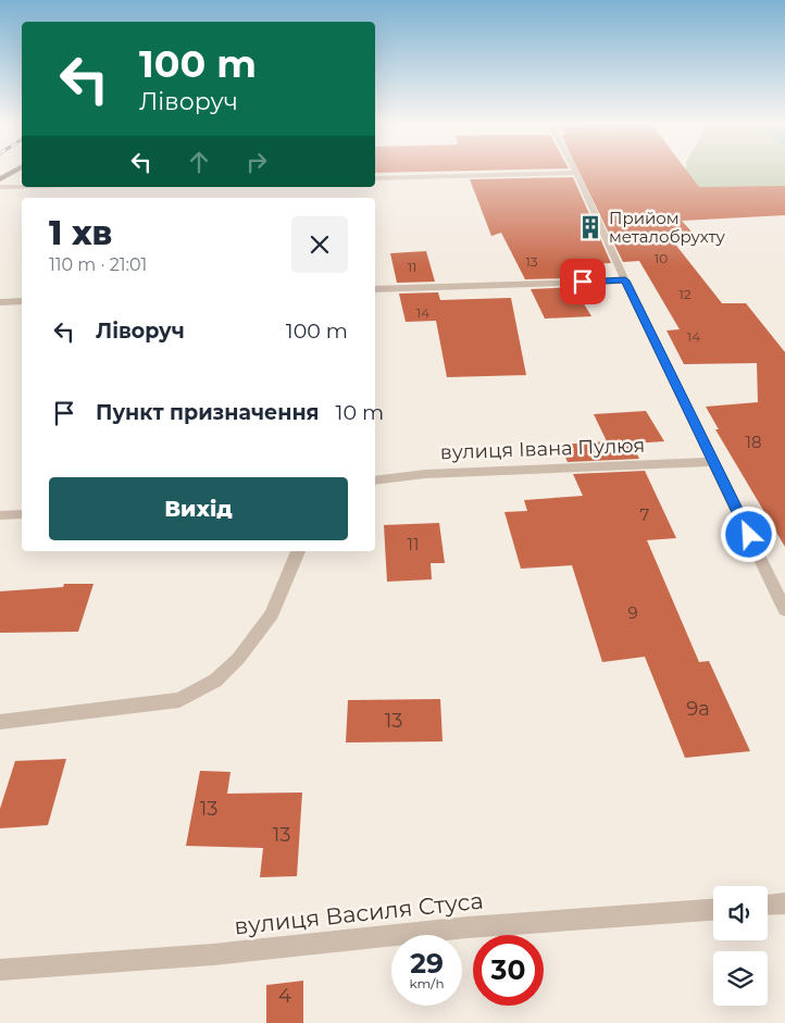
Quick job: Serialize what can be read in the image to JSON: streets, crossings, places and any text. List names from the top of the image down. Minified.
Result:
{"streets":{"street":["вулиця Івана Пулюя","вулиця Василя Стуса"]},"places":{"building":["Прийом металобрухту"]},"house_numbers":["10","13","11","12","14","14","18","7","11","9","9а","13","13","13","4"],"page":{"turn":["100 m","Ліворуч"],"heading":["1 хв","110 m · 21:01"],"list":[{"name":"Ліворуч","value":"100 m"},{"name":"Пункт призначення","value":"10 m"}],"buttons":"Вихід","speed":"29 km/h","limit":"30"}}
